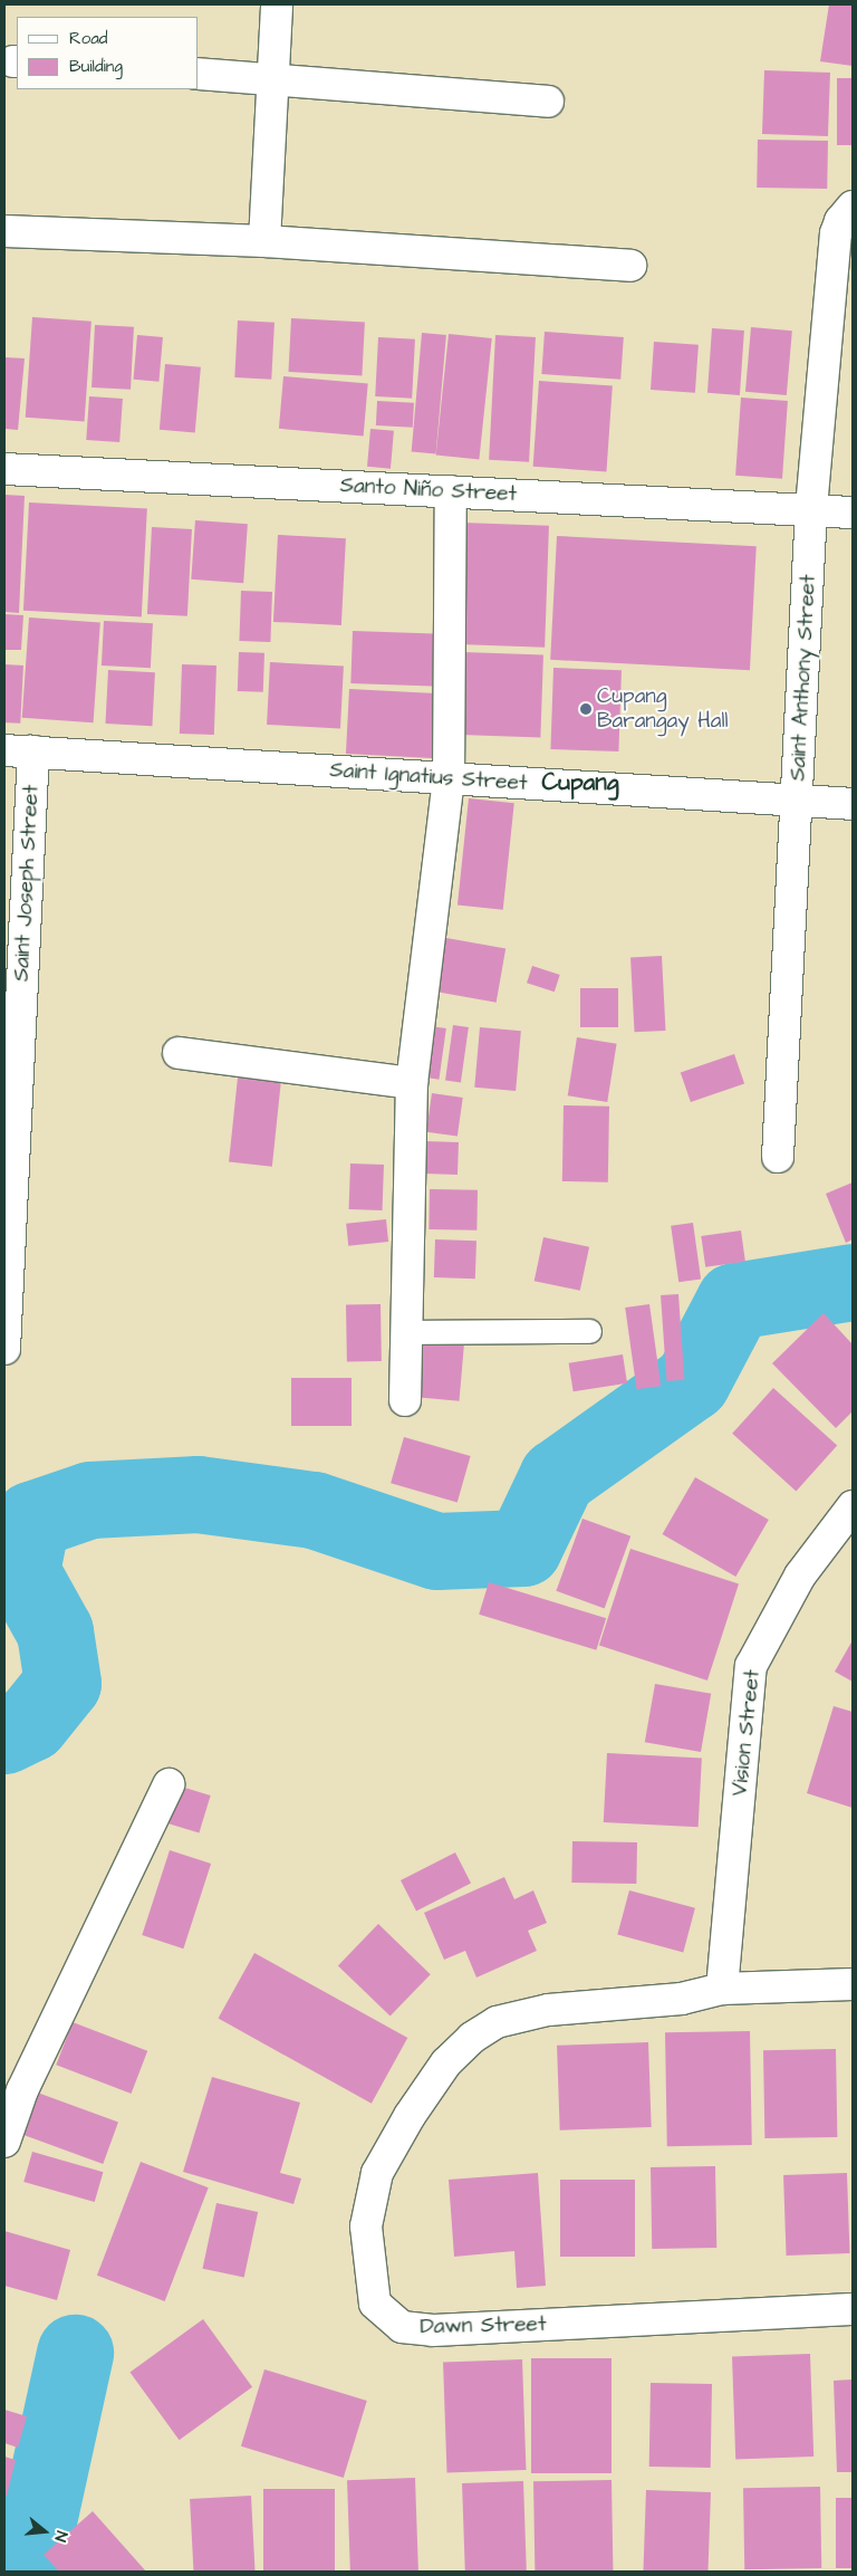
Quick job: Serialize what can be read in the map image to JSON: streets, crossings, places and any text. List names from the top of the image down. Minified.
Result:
{"streets":{"street":["Santo Niño Street","Saint Anthony Street","Saint Ignatius Street","Saint Joseph Street","Vision Street","Dawn Street"]},"crossings":[["Santo Niño Street","Saint Anthony Street"],["Saint Anthony Street","Saint Ignatius Street"],["Saint Ignatius Street","Saint Joseph Street"],["Vision Street","Dawn Street"]],"districts":["Cupang"],"places":["Cupang Barangay Hall"],"legend":["Road","Building"],"north":"right"}
